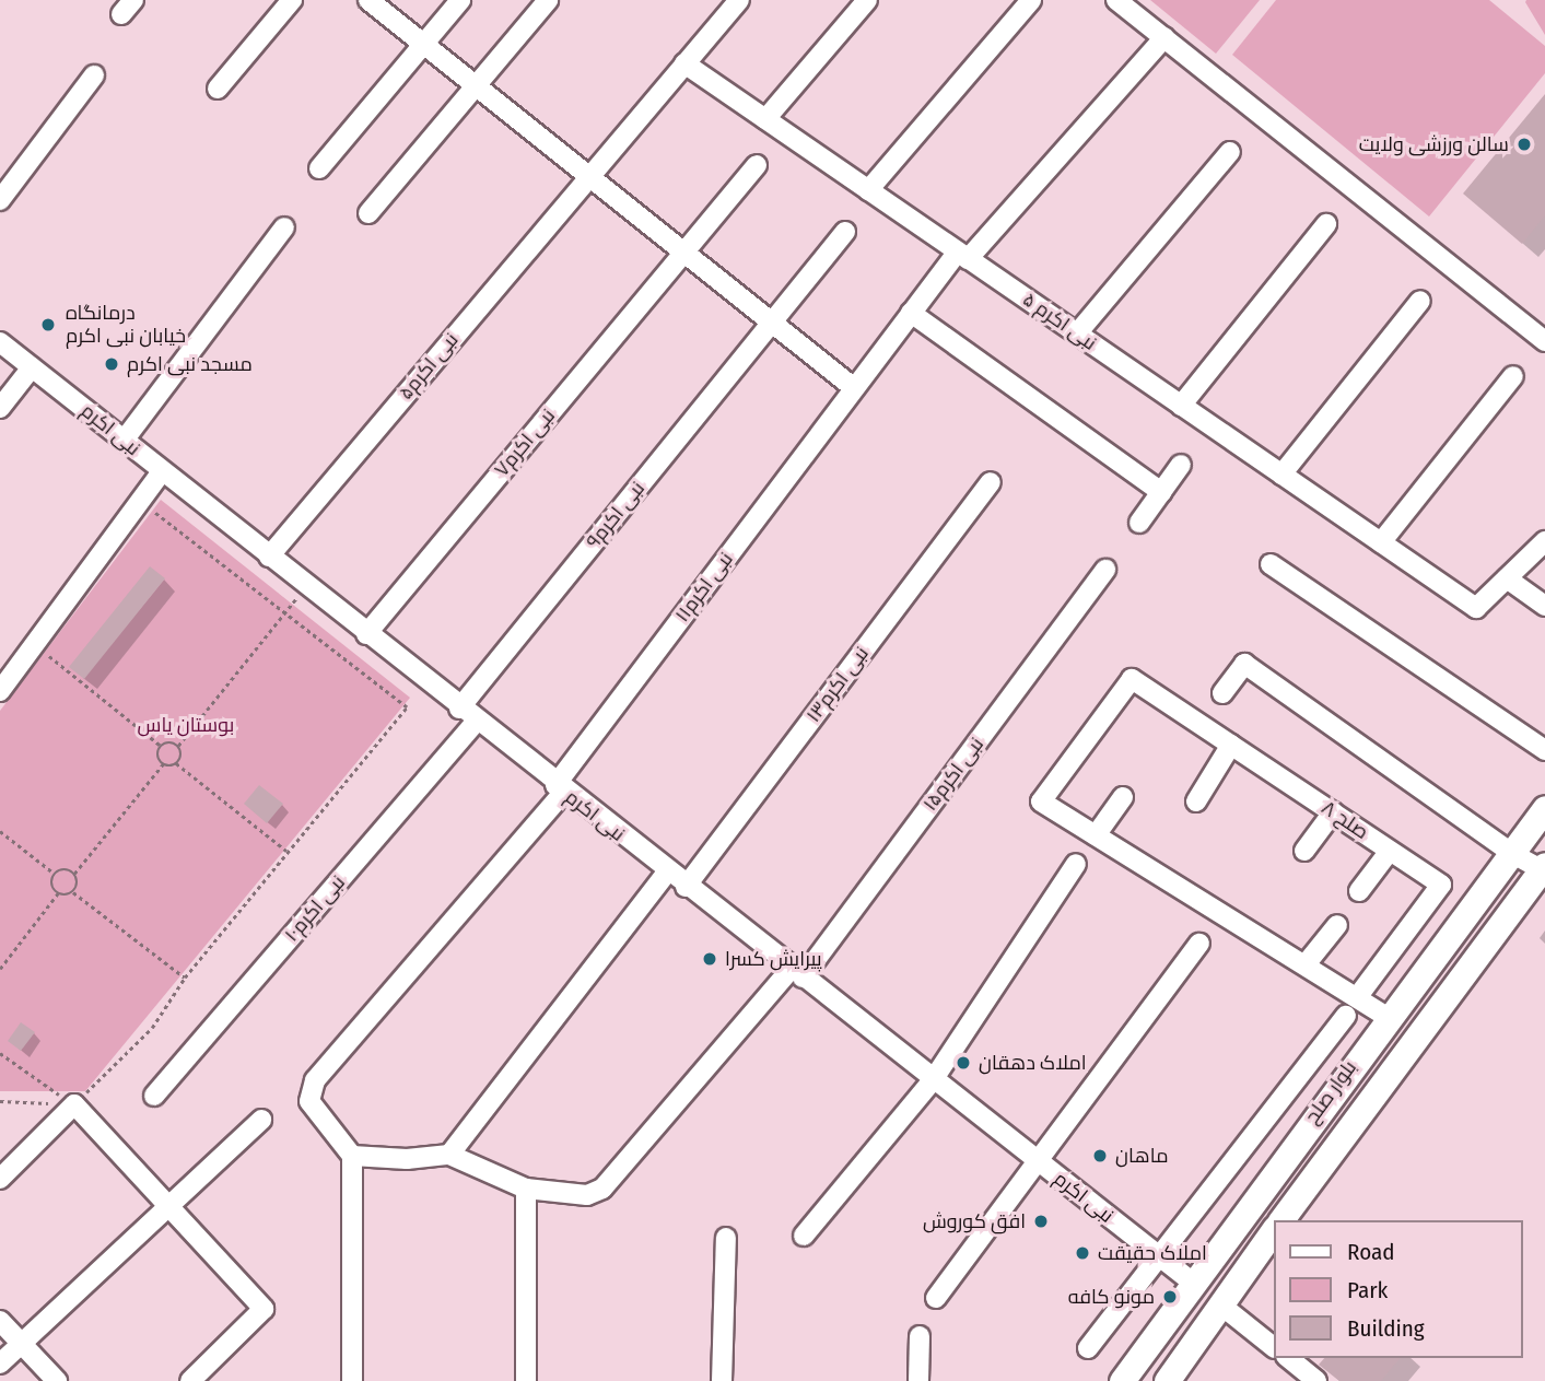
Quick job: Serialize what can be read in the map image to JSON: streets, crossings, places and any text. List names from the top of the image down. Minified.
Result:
{"streets":{"main road":["بلوار صلح"],"street":["نبی اکرم ۵","نبی اکرم۵","نبی اکرم","نبی اکرم۷","نبی اکرم۹","نبی اکرم۱۱","نبی اکرم۱۳","نبی اکرم۱۵","۸ صلح","نبی اکرم۱۰"]},"crossings":[["نبی اکرم ۵","نبی اکرم۱۱"],["نبی اکرم۵","نبی اکرم"],["نبی اکرم","نبی اکرم۷"],["نبی اکرم","نبی اکرم۹"],["نبی اکرم","نبی اکرم۱۱"],["نبی اکرم","نبی اکرم۱۳"],["نبی اکرم","نبی اکرم۱۵"],["نبی اکرم","نبی اکرم۱۰"],["نبی اکرم","بلوار صلح"]],"parks":["بوستان یاس"],"places":["سالن ورزشی ولایت","درمانگاه خیابان نبی اکرم","مسجد نبی اکرم","پیرایش کسرا","املاک دهقان","ماهان","افق کوروش","املاک حقیقت","مونو کافه"],"legend":["Road","Park","Building"]}
